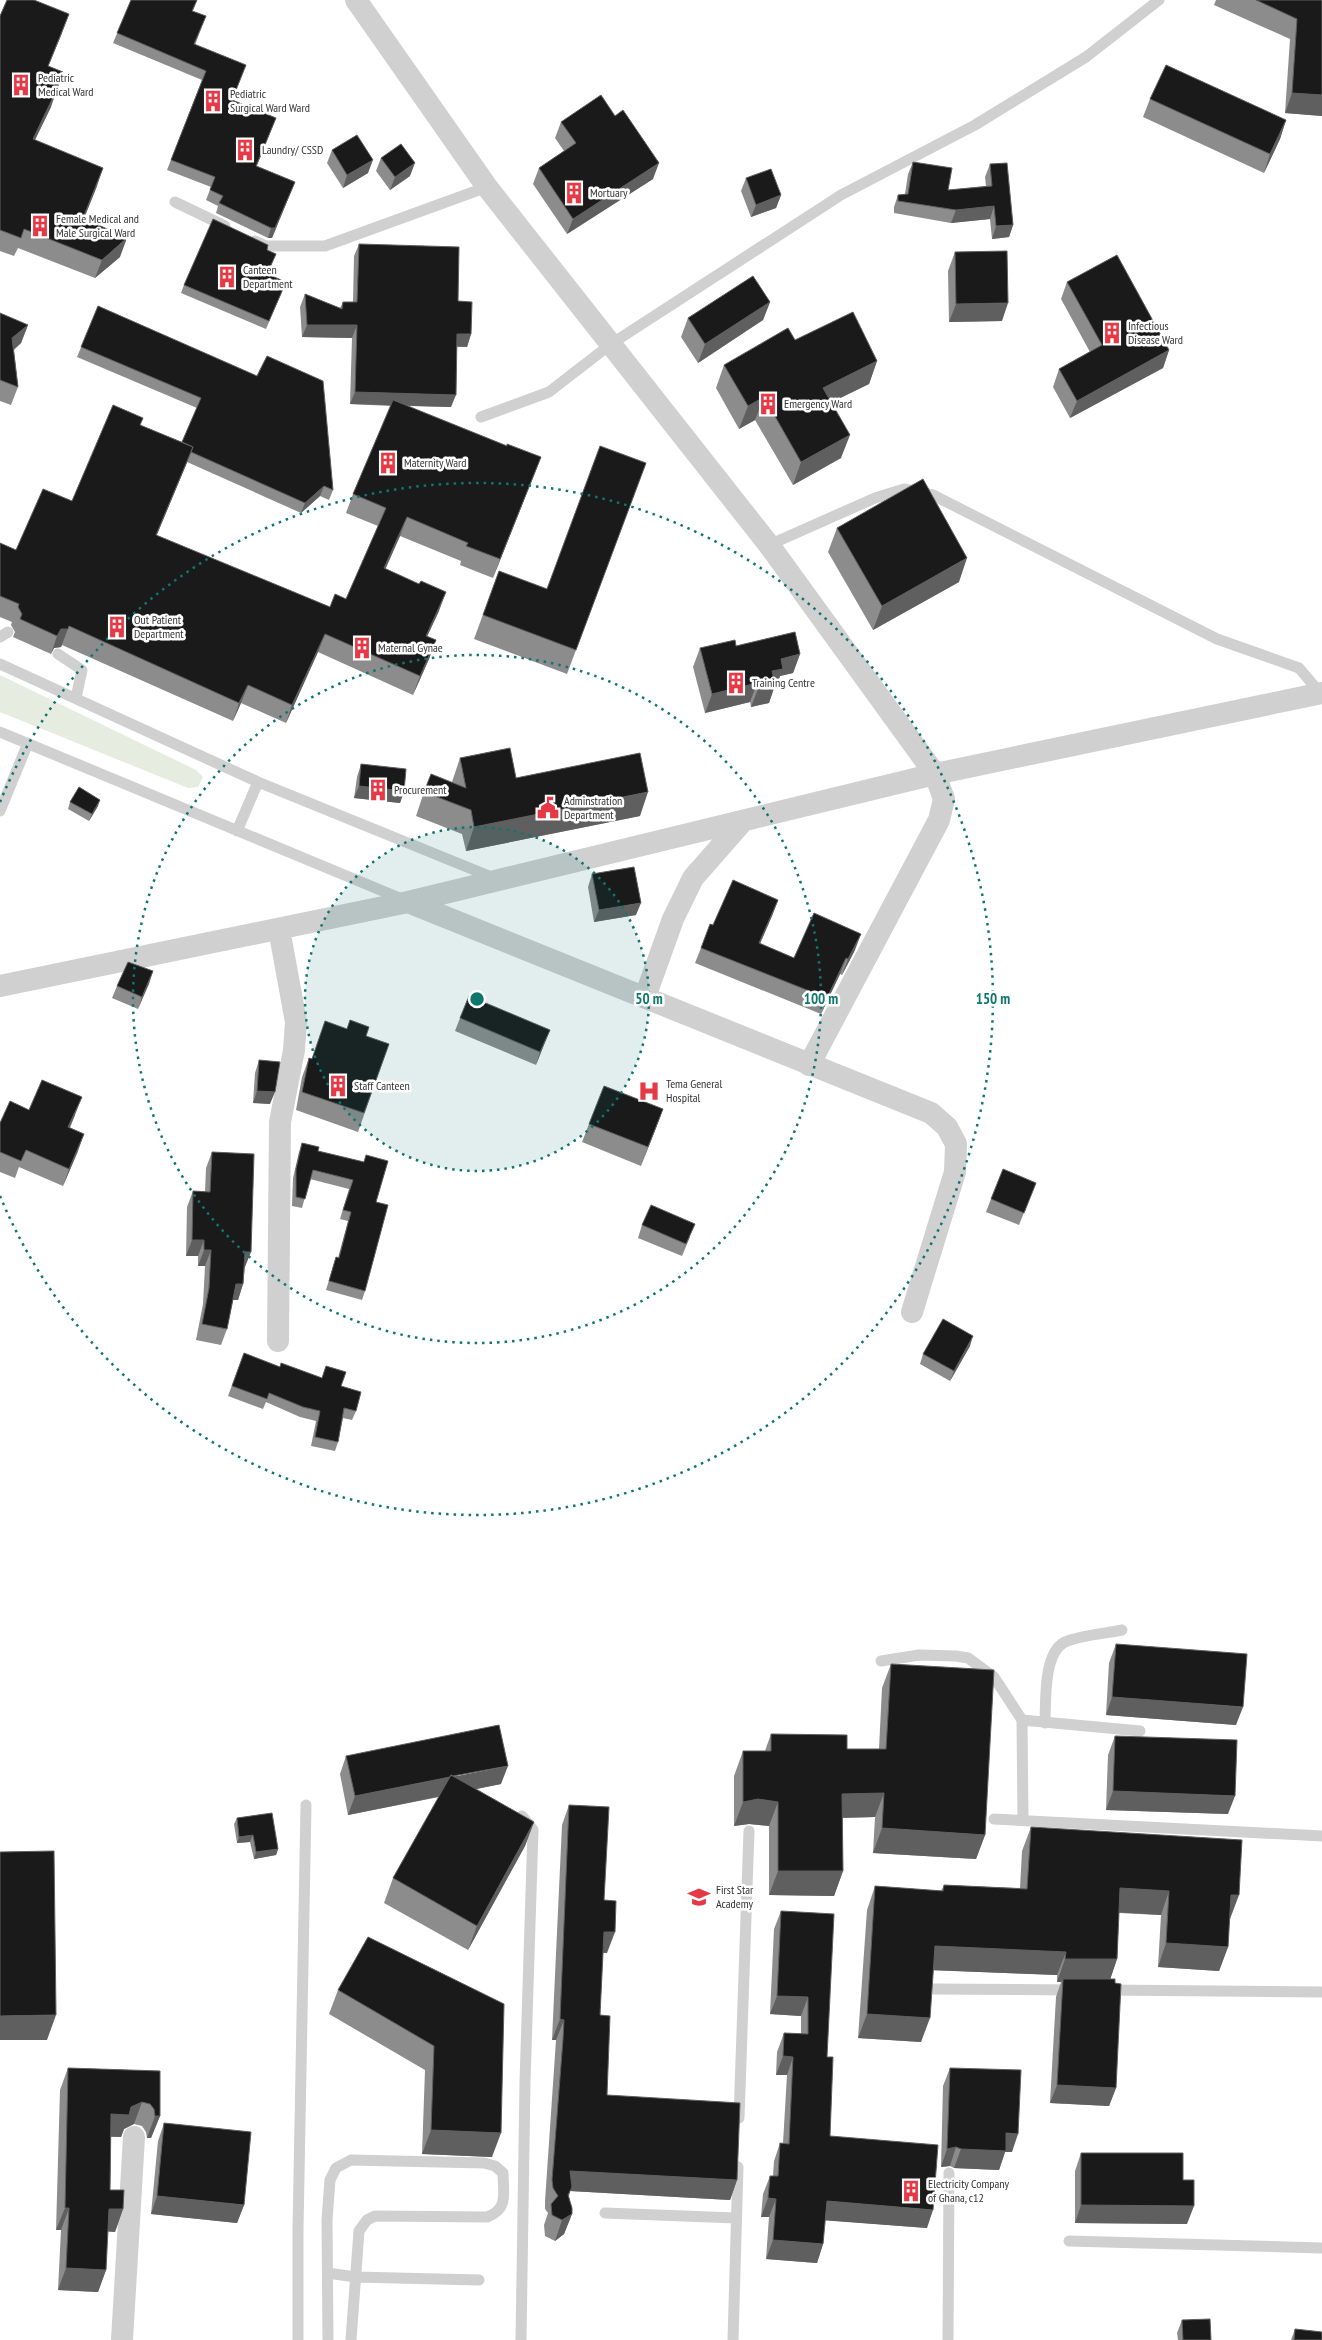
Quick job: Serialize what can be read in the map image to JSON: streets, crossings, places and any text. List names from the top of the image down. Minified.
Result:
{"places":{"building":["Pediatric Medical Ward","Pediatric Surgical Ward Ward","Laundry/ CSSD","Mortuary","Female Medical and Male Surgical Ward","Canteen Department","Infectious Disease Ward","Emergency Ward","Maternity Ward","Out Patient Department","Maternal Gynae","Training Centre","Procurement","Staff Canteen","Electricity Company of Ghana, c12"],"public building":["Adminstration Department"],"hospital":["Tema General Hospital"],"school or university":["First Star Academy"]},"rings":["50 m","100 m","150 m"]}
